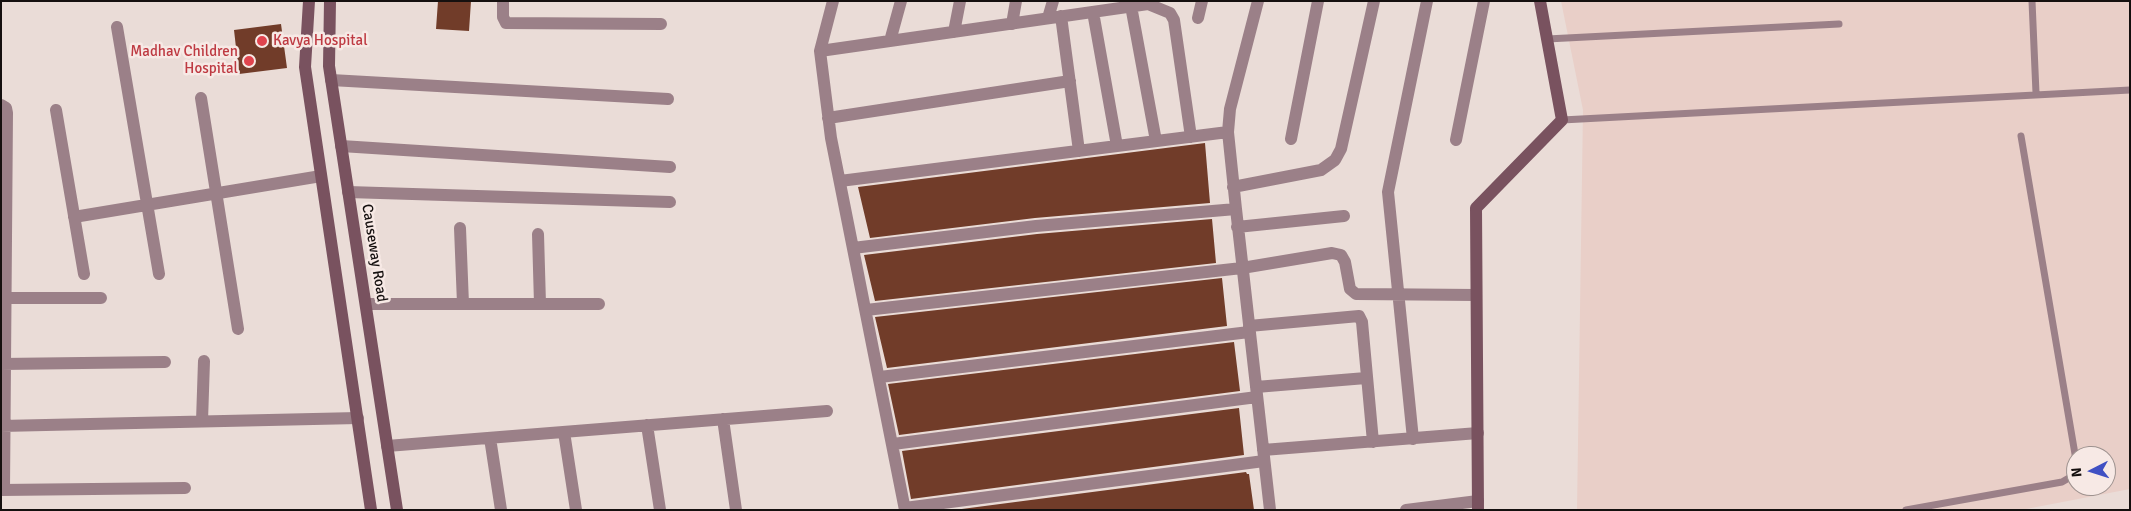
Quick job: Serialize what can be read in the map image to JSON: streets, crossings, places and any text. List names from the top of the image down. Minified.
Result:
{"streets":{"main road":["Causeway Road"]},"places":["Kavya Hospital","Madhav Children Hospital"],"north":"left"}
